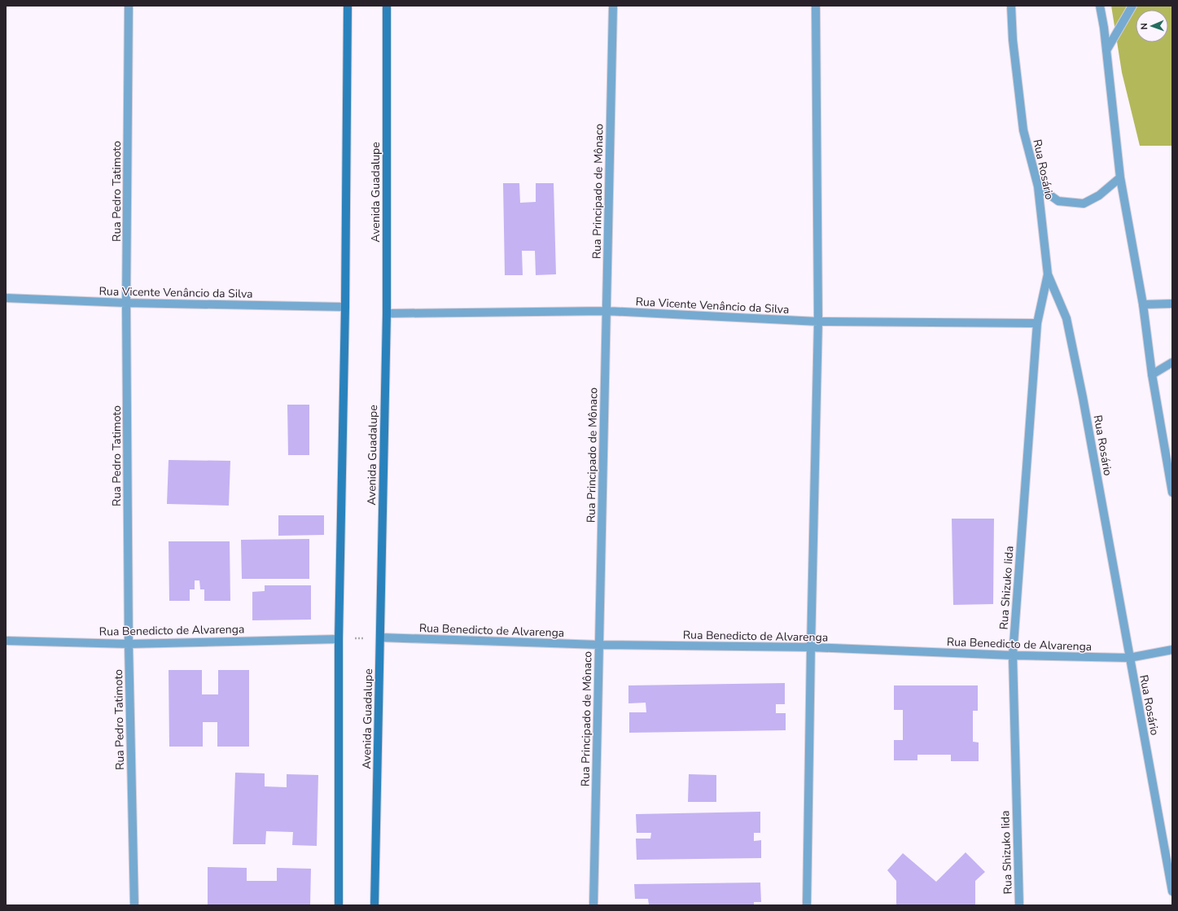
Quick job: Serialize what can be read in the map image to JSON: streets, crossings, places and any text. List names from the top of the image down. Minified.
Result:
{"streets":{"street":["Rua Rosário","Rua Pedro Tatimoto","Rua Principado de Mônaco","Avenida Guadalupe","Rua Vicente Venâncio da Silva","Rua Shizuko Iida","Rua Benedicto de Alvarenga"]},"crossings":[["Rua Rosário","Rua Shizuko Iida"],["Rua Rosário","Rua Benedicto de Alvarenga"],["Rua Pedro Tatimoto","Rua Vicente Venâncio da Silva"],["Rua Pedro Tatimoto","Rua Benedicto de Alvarenga"],["Rua Principado de Mônaco","Rua Vicente Venâncio da Silva"],["Rua Principado de Mônaco","Rua Benedicto de Alvarenga"],["Avenida Guadalupe","Rua Vicente Venâncio da Silva"],["Avenida Guadalupe","Rua Benedicto de Alvarenga"],["Rua Vicente Venâncio da Silva","Rua Shizuko Iida"],["Rua Shizuko Iida","Rua Benedicto de Alvarenga"]],"north":"left"}
